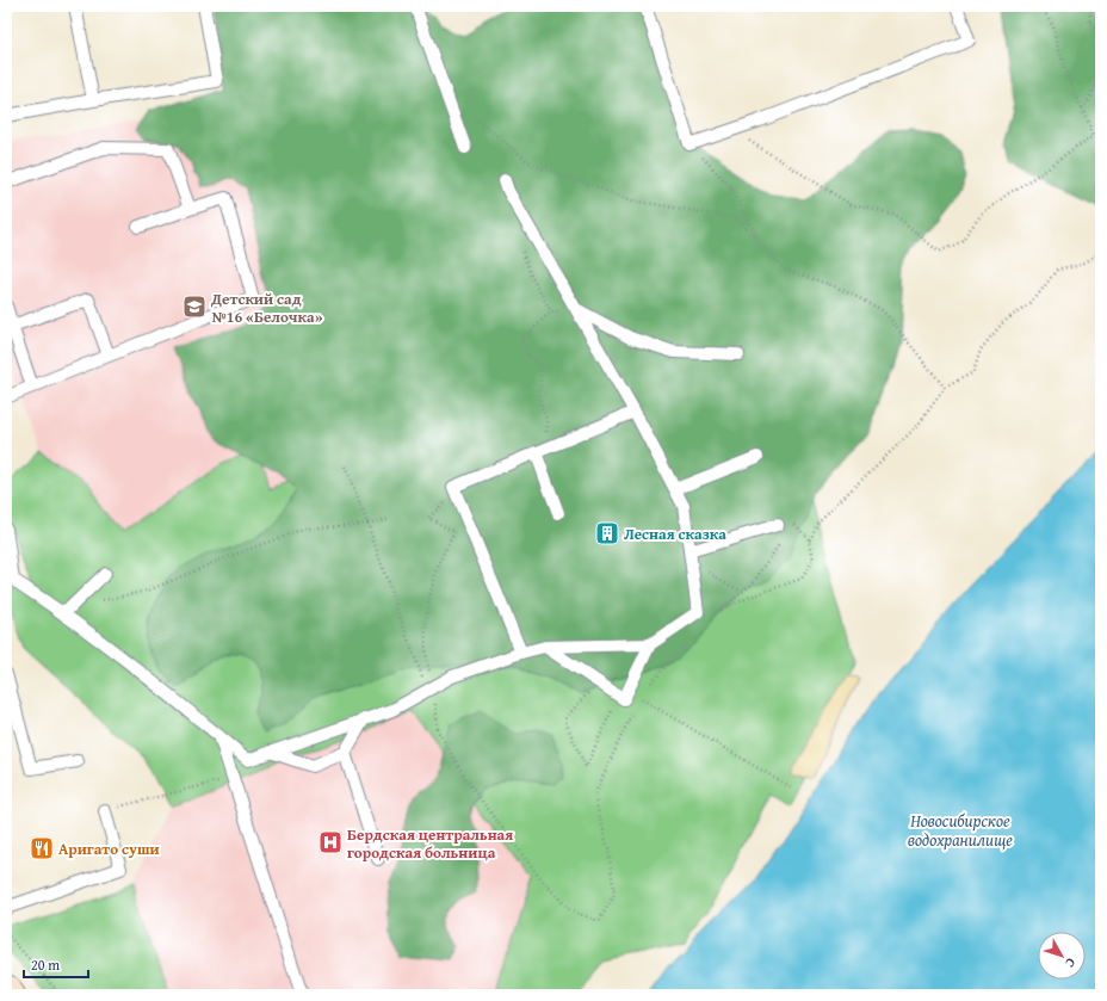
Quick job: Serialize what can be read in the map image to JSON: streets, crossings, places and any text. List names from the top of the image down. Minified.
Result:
{"water":["Новосибирское водохранилище"],"places":{"school or university":["Детский сад №16 «Белочка»"],"building":["Лесная сказка"],"hospital":["Бердская центральная городская больница"],"restaurant":["Аригато суши"]},"scale_bar":"20 m","north":"bottom right"}
